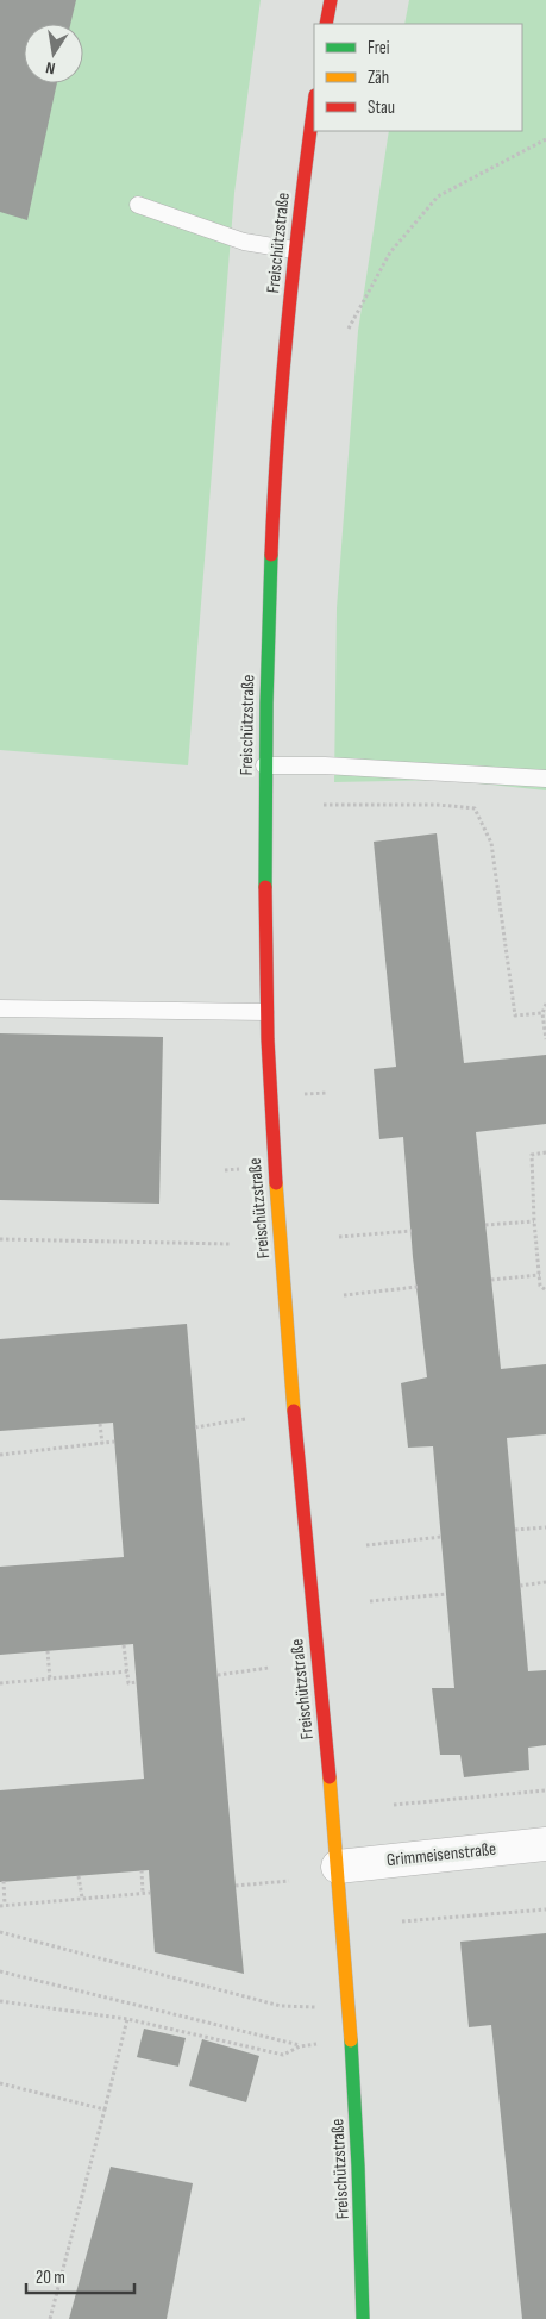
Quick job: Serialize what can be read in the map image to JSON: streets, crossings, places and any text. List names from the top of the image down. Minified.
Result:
{"streets":{"main road":["Freischützstraße"],"street":["Grimmeisenstraße"]},"crossings":[["Freischützstraße","Grimmeisenstraße"]],"legend":["Frei","Zäh","Stau"],"scale_bar":"20 m","north":"bottom"}
